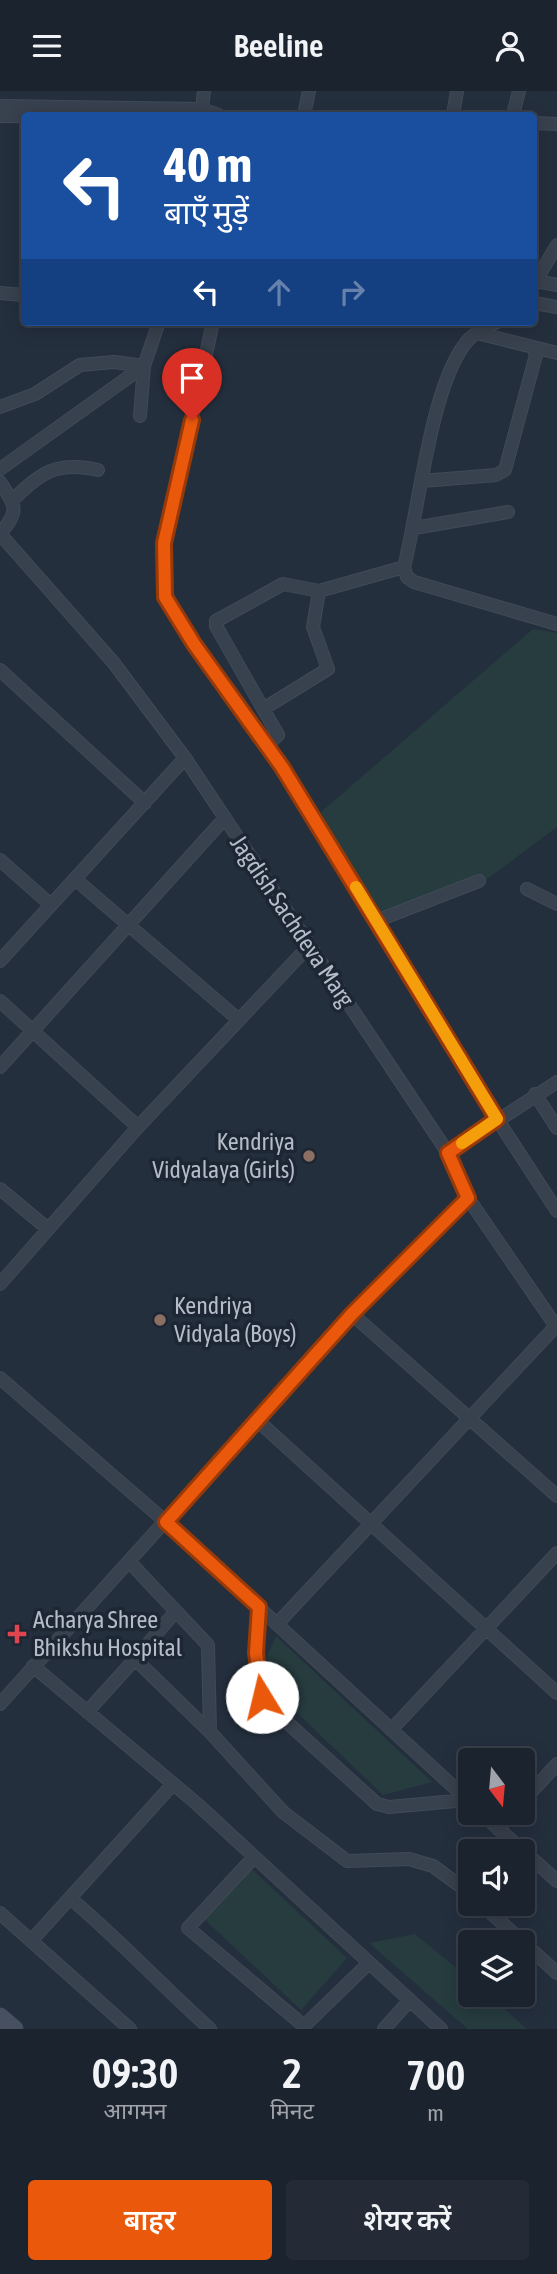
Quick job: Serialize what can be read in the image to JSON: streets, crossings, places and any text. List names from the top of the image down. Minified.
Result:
{"streets":{"street":["Jagdish Sachdeva Marg"]},"places":{"other":["Kendriya Vidyalaya (Girls)","Kendriya Vidyala (Boys)"],"health":["Acharya Shree Bhikshu Hospital"]},"north":"bottom","page":{"header":"Beeline","turn":["40 m","बाएँ मुड़ें"],"eta":["09:30","आगमन","2","मिनट","700","m"],"buttons":["बाहर","शेयर करें"]}}
